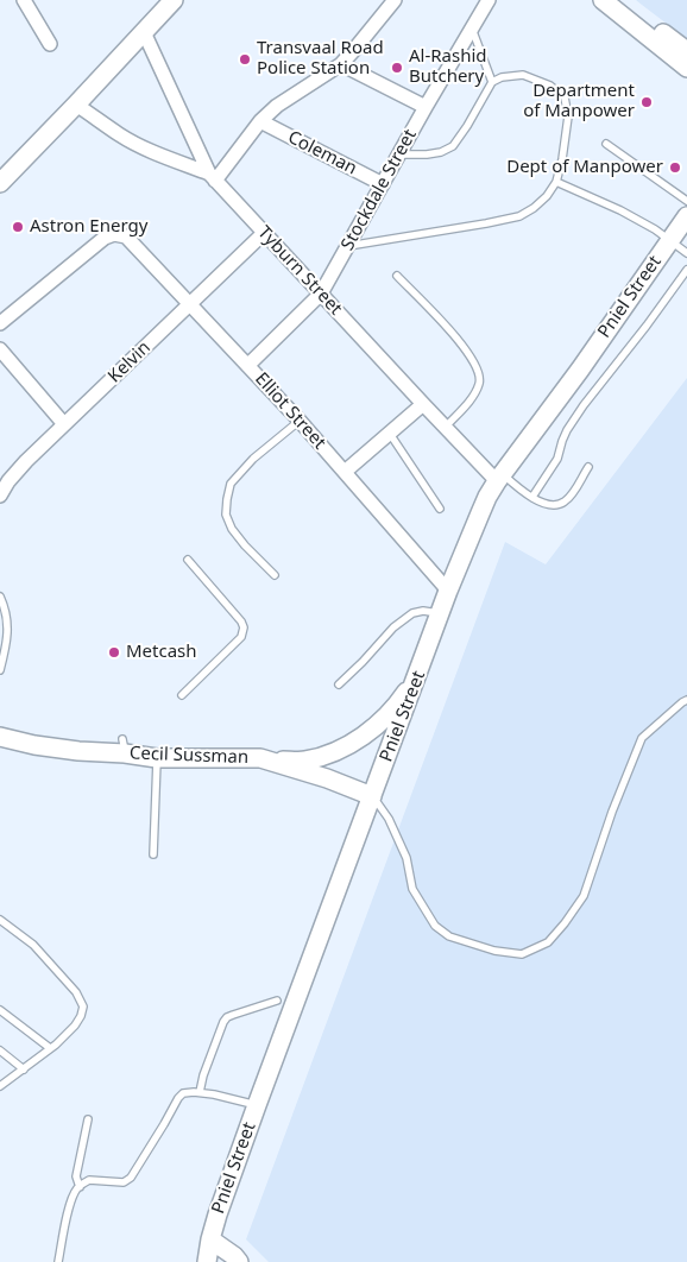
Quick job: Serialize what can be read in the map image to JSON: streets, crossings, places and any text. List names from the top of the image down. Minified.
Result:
{"streets":{"street":["Coleman","Stockdale Street","Tyburn Street","Pniel Street","Kelvin","Elliot Street","Cecil Sussman"]},"crossings":[["Coleman","Stockdale Street"],["Stockdale Street","Tyburn Street"],["Stockdale Street","Elliot Street"],["Tyburn Street","Pniel Street"],["Tyburn Street","Kelvin"],["Pniel Street","Elliot Street"],["Pniel Street","Cecil Sussman"],["Kelvin","Elliot Street"]],"places":["Transvaal Road Police Station","Al-Rashid Butchery","Department of Manpower","Dept of Manpower","Astron Energy","Metcash"]}
